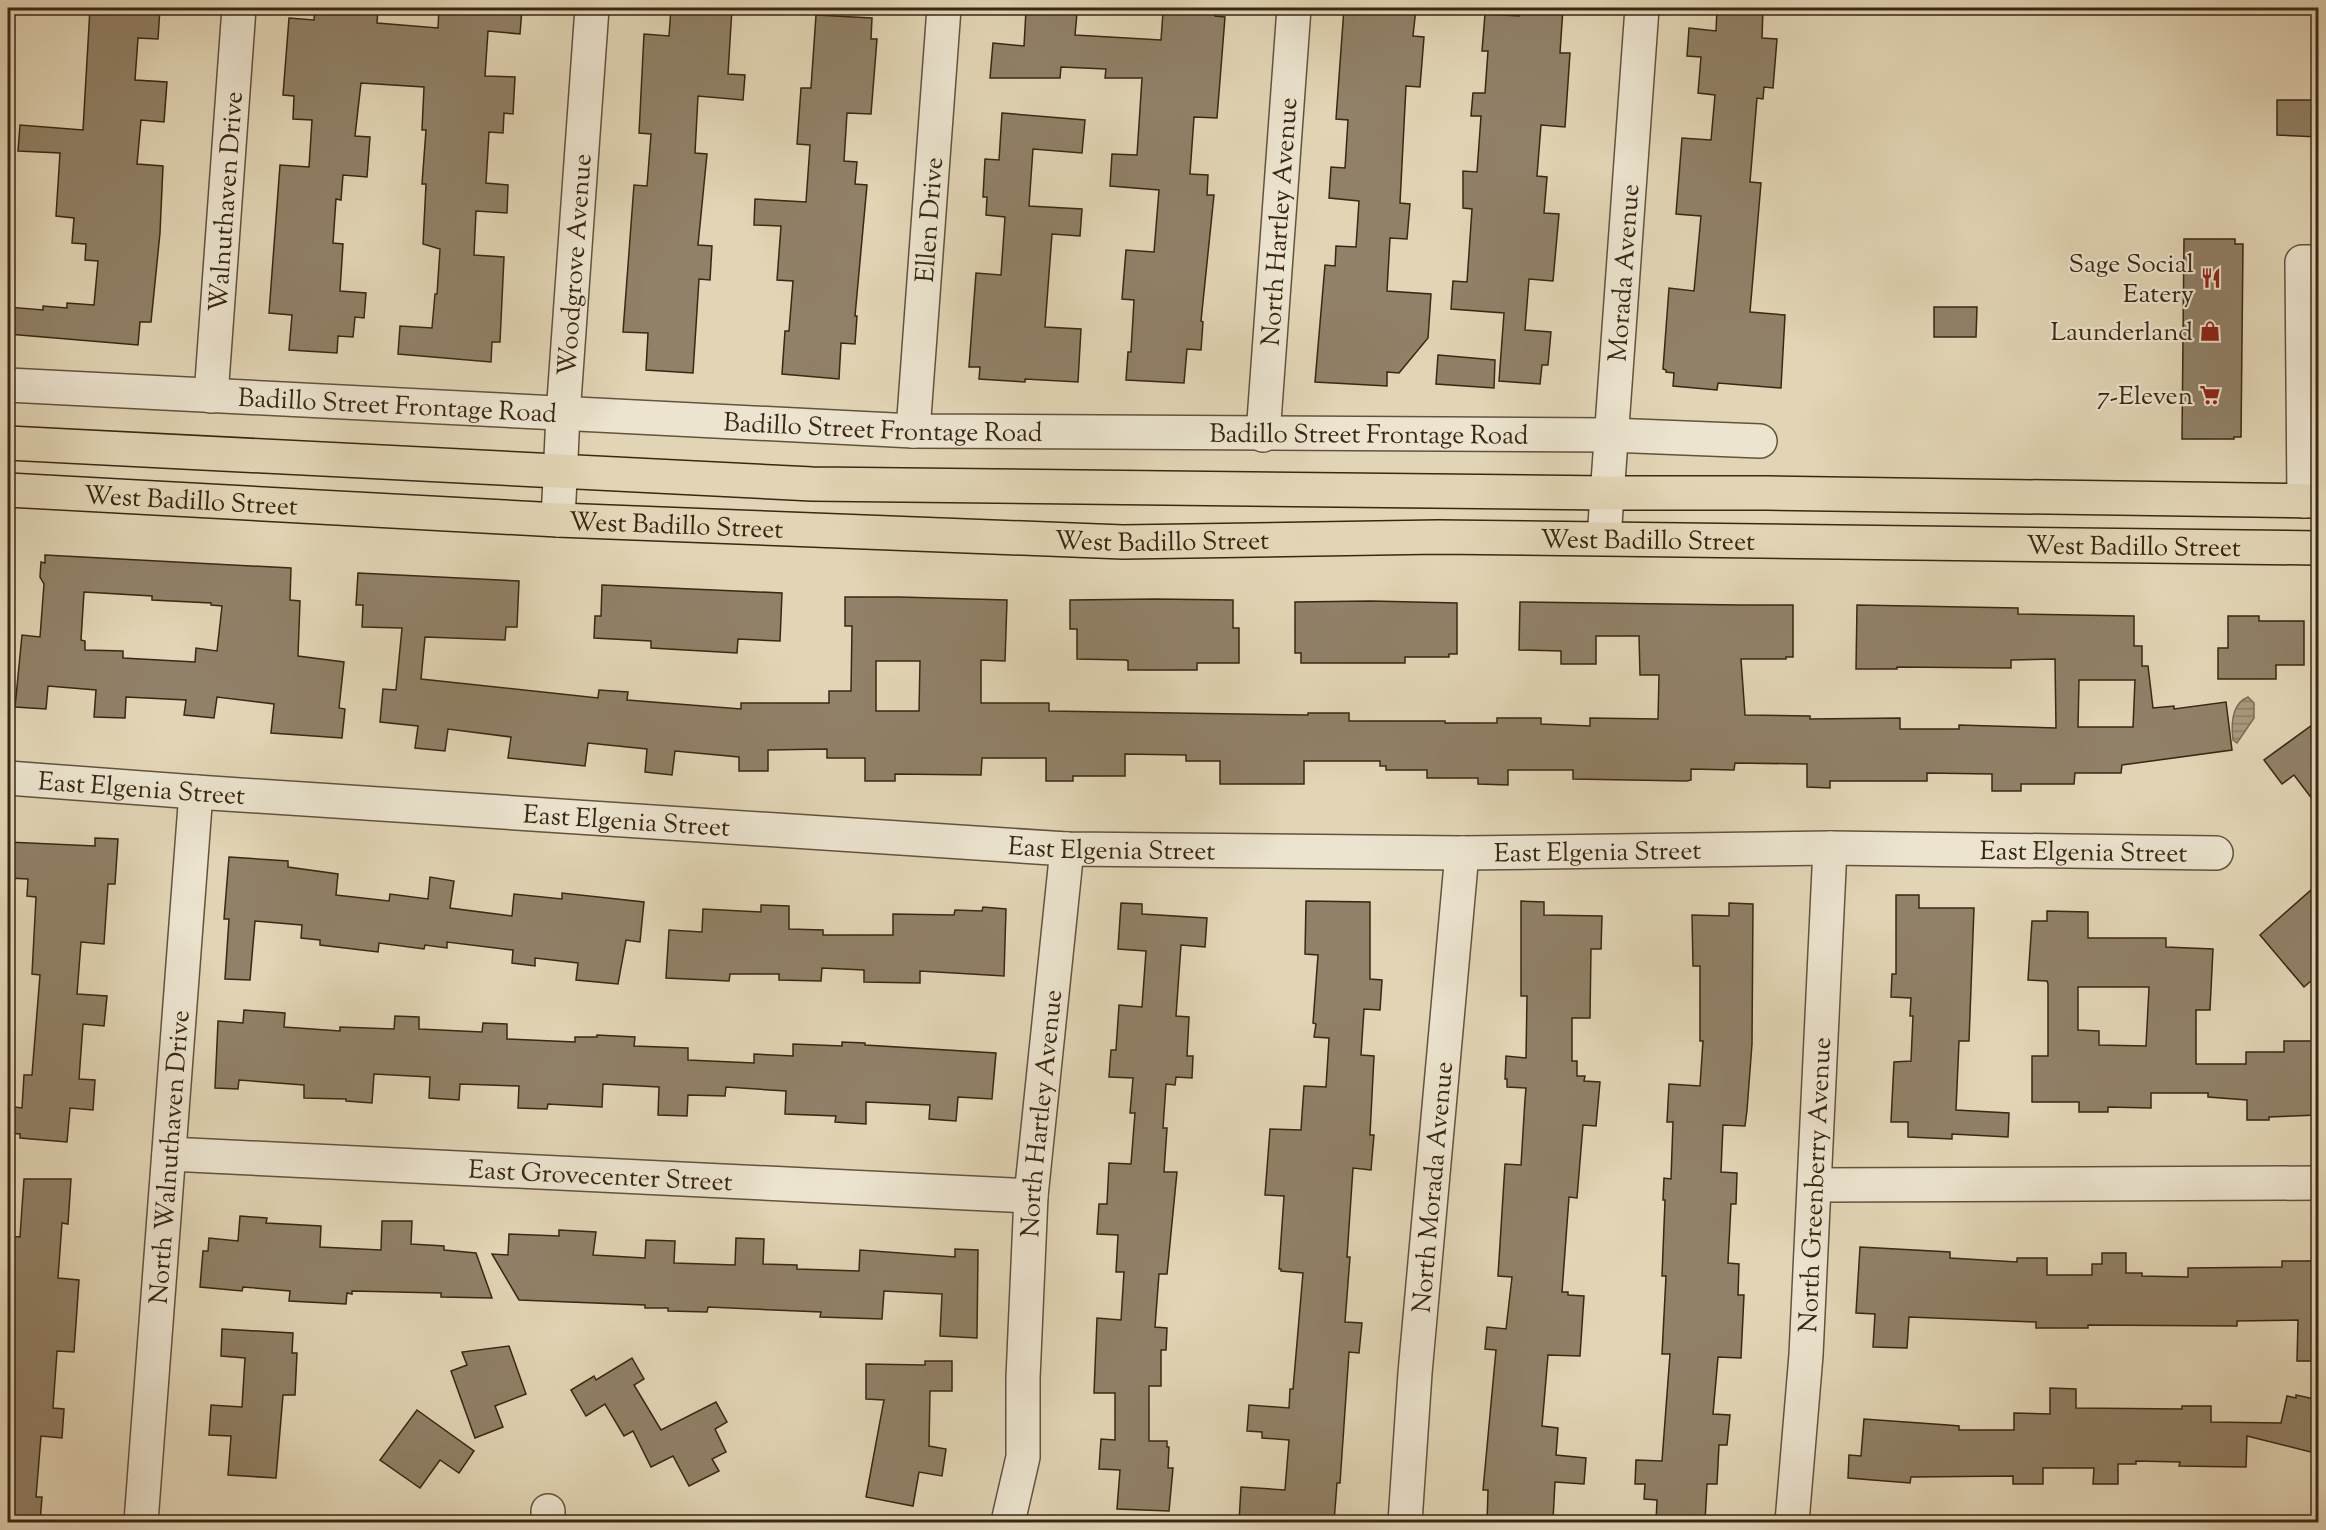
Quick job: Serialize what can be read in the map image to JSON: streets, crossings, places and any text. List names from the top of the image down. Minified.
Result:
{"streets":{"main road":["West Badillo Street"],"street":["Walnuthaven Drive","Ellen Drive","North Hartley Avenue","Woodgrove Avenue","Morada Avenue","Badillo Street Frontage Road","East Elgenia Street","North Walnuthaven Drive","East Grovecenter Street","North Greenberry Avenue","North Morada Avenue"]},"crossings":[["Walnuthaven Drive","Badillo Street Frontage Road"],["Ellen Drive","Badillo Street Frontage Road"],["North Hartley Avenue","Badillo Street Frontage Road"],["North Hartley Avenue","East Elgenia Street"],["North Hartley Avenue","East Grovecenter Street"],["Woodgrove Avenue","Badillo Street Frontage Road"],["Woodgrove Avenue","West Badillo Street"],["Morada Avenue","Badillo Street Frontage Road"],["Morada Avenue","West Badillo Street"],["East Elgenia Street","North Walnuthaven Drive"],["East Elgenia Street","North Greenberry Avenue"],["East Elgenia Street","North Morada Avenue"],["North Walnuthaven Drive","East Grovecenter Street"]],"places":{"restaurant":["Sage Social Eatery"],"shop":["Launderland"],"supermarket":["7-Eleven"]}}
